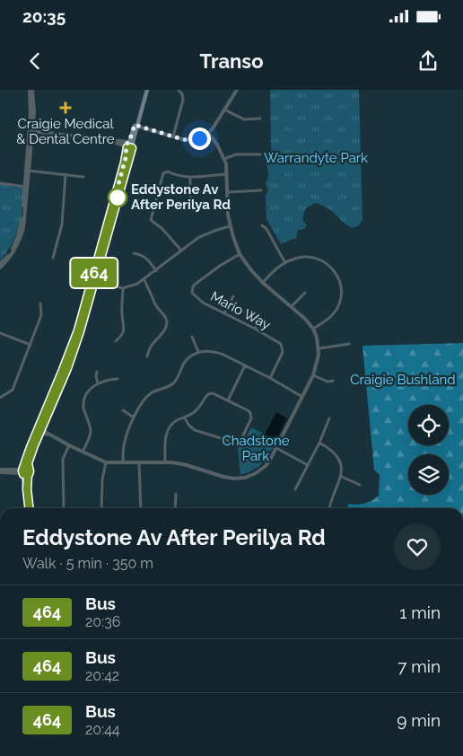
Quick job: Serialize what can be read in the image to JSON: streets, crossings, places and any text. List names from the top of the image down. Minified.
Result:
{"streets":{"street":["Mario Way"]},"parks":["Warrandyte Park","Craigie Bushland","Chadstone Park"],"places":{"health":["Craigie Medical & Dental Centre"],"other":["Eddystone Av After Perilya Rd"]},"lines":["bus line 464"],"page":{"status":"20:35","header":"Transo","on_map":"464","heading":["Eddystone Av After Perilya Rd","Walk · 5 min · 350 m"],"list":[{"mark":"464","name":"Bus","note":"20:36","value":"1 min"},{"mark":"464","name":"Bus","note":"20:42","value":"7 min"},{"mark":"464","name":"Bus","note":"20:44","value":"9 min"}]}}
